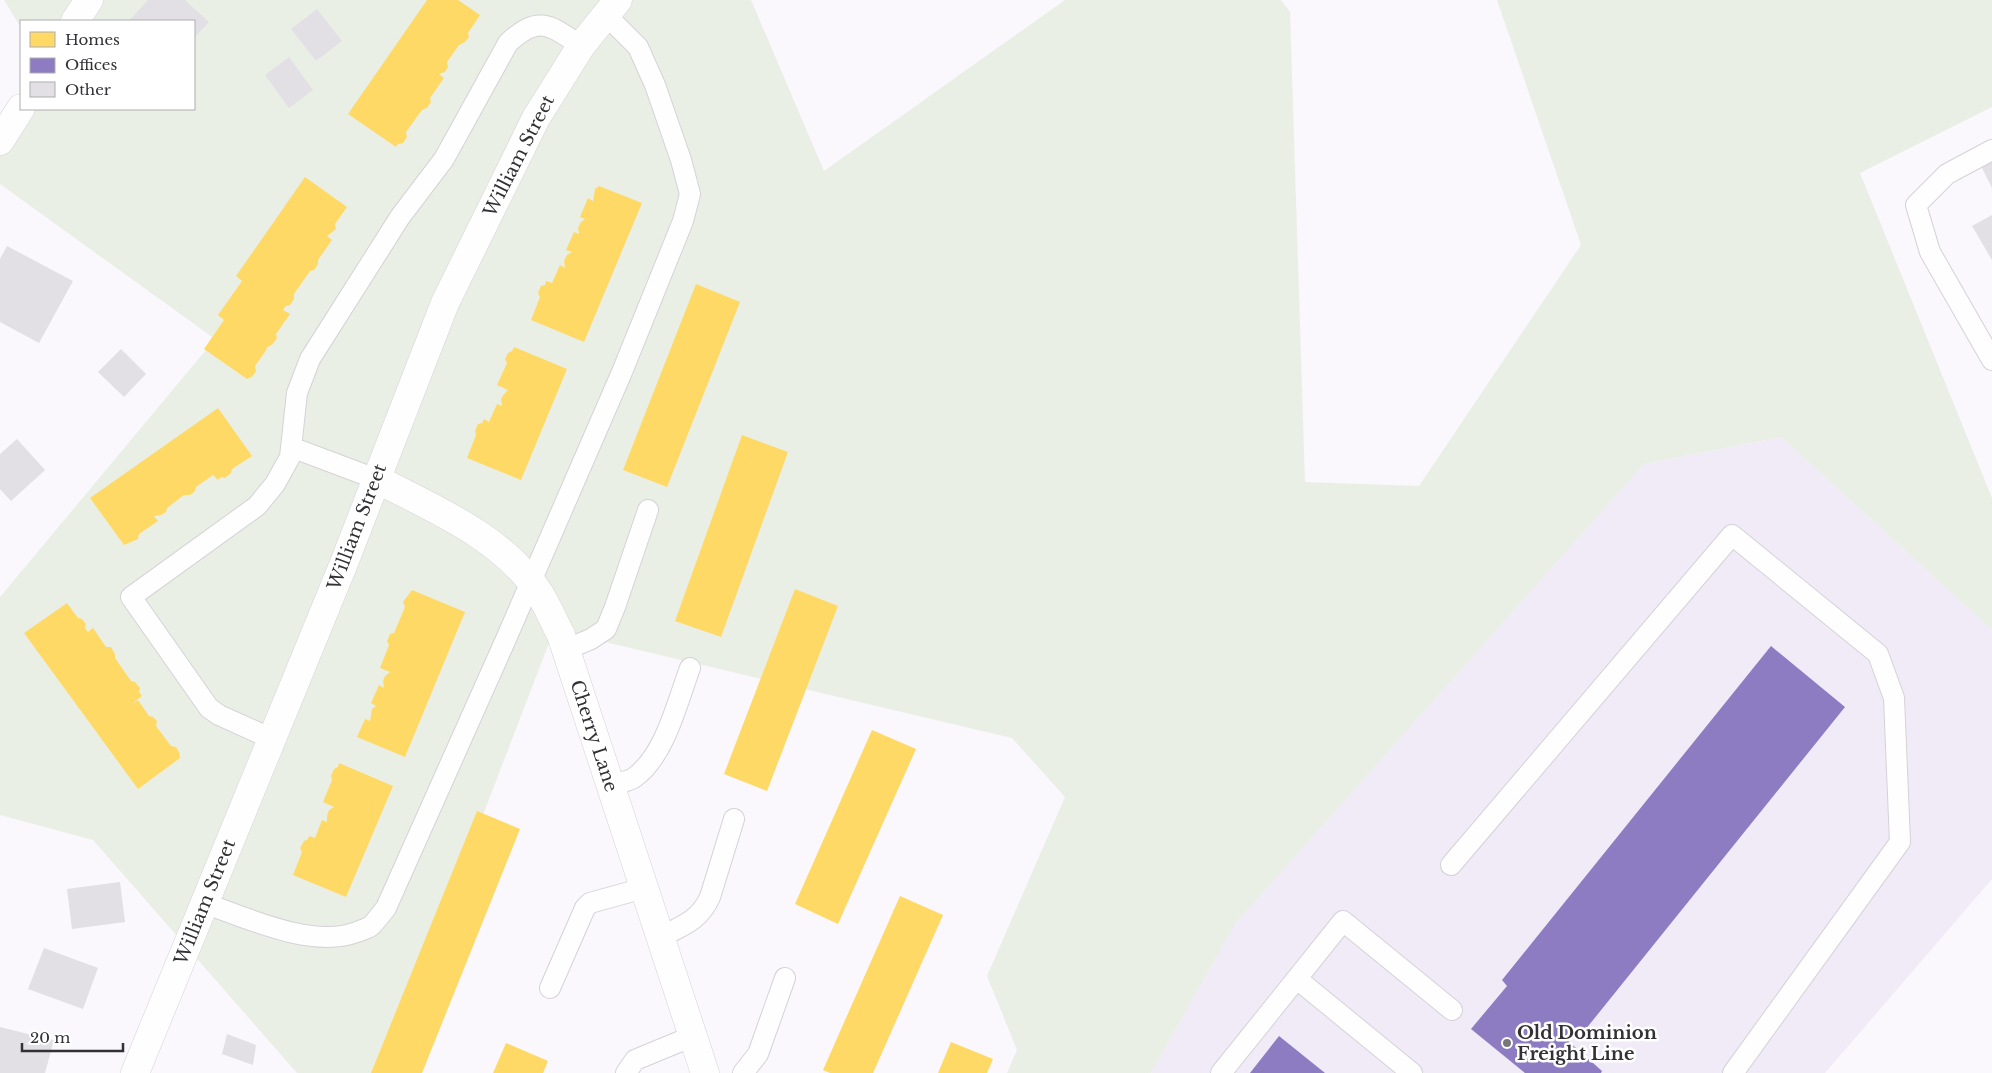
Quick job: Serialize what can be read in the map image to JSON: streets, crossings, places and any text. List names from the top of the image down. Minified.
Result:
{"streets":{"street":["William Street","Cherry Lane"]},"crossings":[["William Street","Cherry Lane"]],"places":["Old Dominion Freight Line"],"legend":["Homes","Offices","Other"],"scale_bar":"20 m"}
